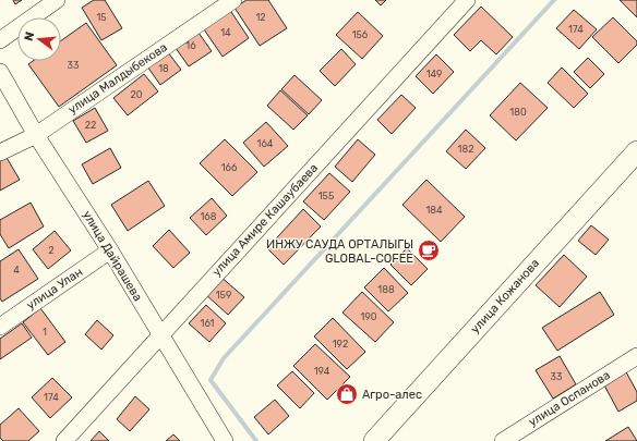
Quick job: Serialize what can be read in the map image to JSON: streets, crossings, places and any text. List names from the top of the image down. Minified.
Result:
{"streets":{"main road":["улица Кожанова"],"street":["улица Малдыбекова","улица Амире Кашаубаева","улица Дайрашева","улица Улан","улица Оспанова"]},"crossings":[["улица Малдыбекова","улица Дайрашева"],["улица Амире Кашаубаева","улица Дайрашева"],["улица Дайрашева","улица Улан"]],"places":{"cafe":["ИНЖУ САУДА ОРТАЛЫГЫ GLOBAL-COFEE"],"shop":["Агро-алес"]},"house_numbers":["15","12","174","14","156","16","33","18","149","20","180","22","164","182","166","155","184","168","2","4","188","159","190","161","1","192","194","33","174"],"north":"left"}
